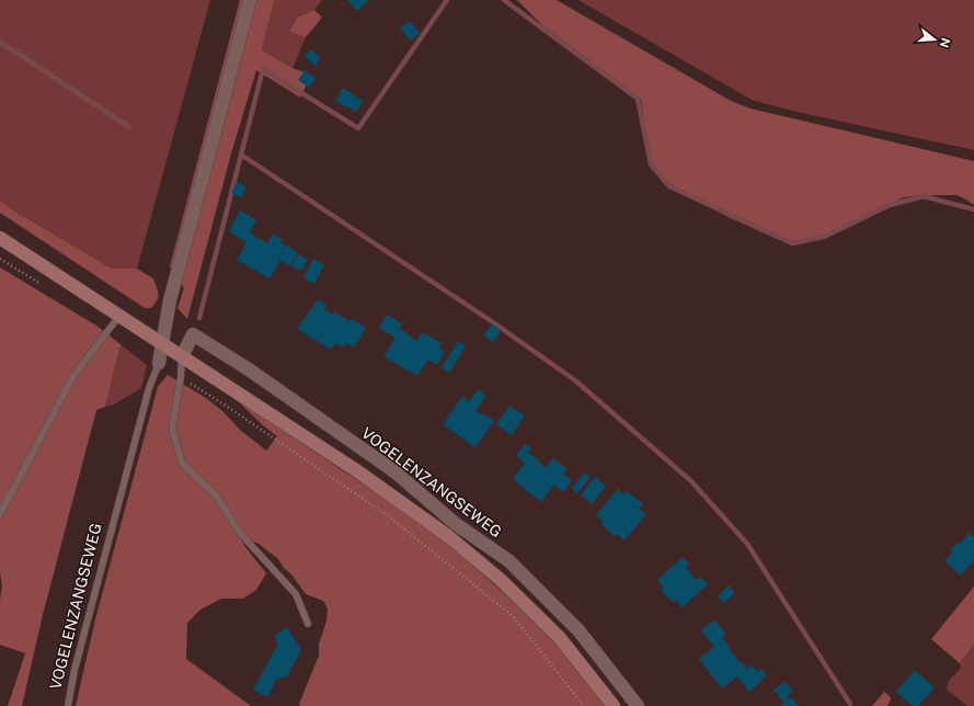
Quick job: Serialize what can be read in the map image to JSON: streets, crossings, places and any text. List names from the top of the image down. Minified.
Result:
{"streets":{"street":["VOGELENZANGSEWEG"]},"north":"right"}
